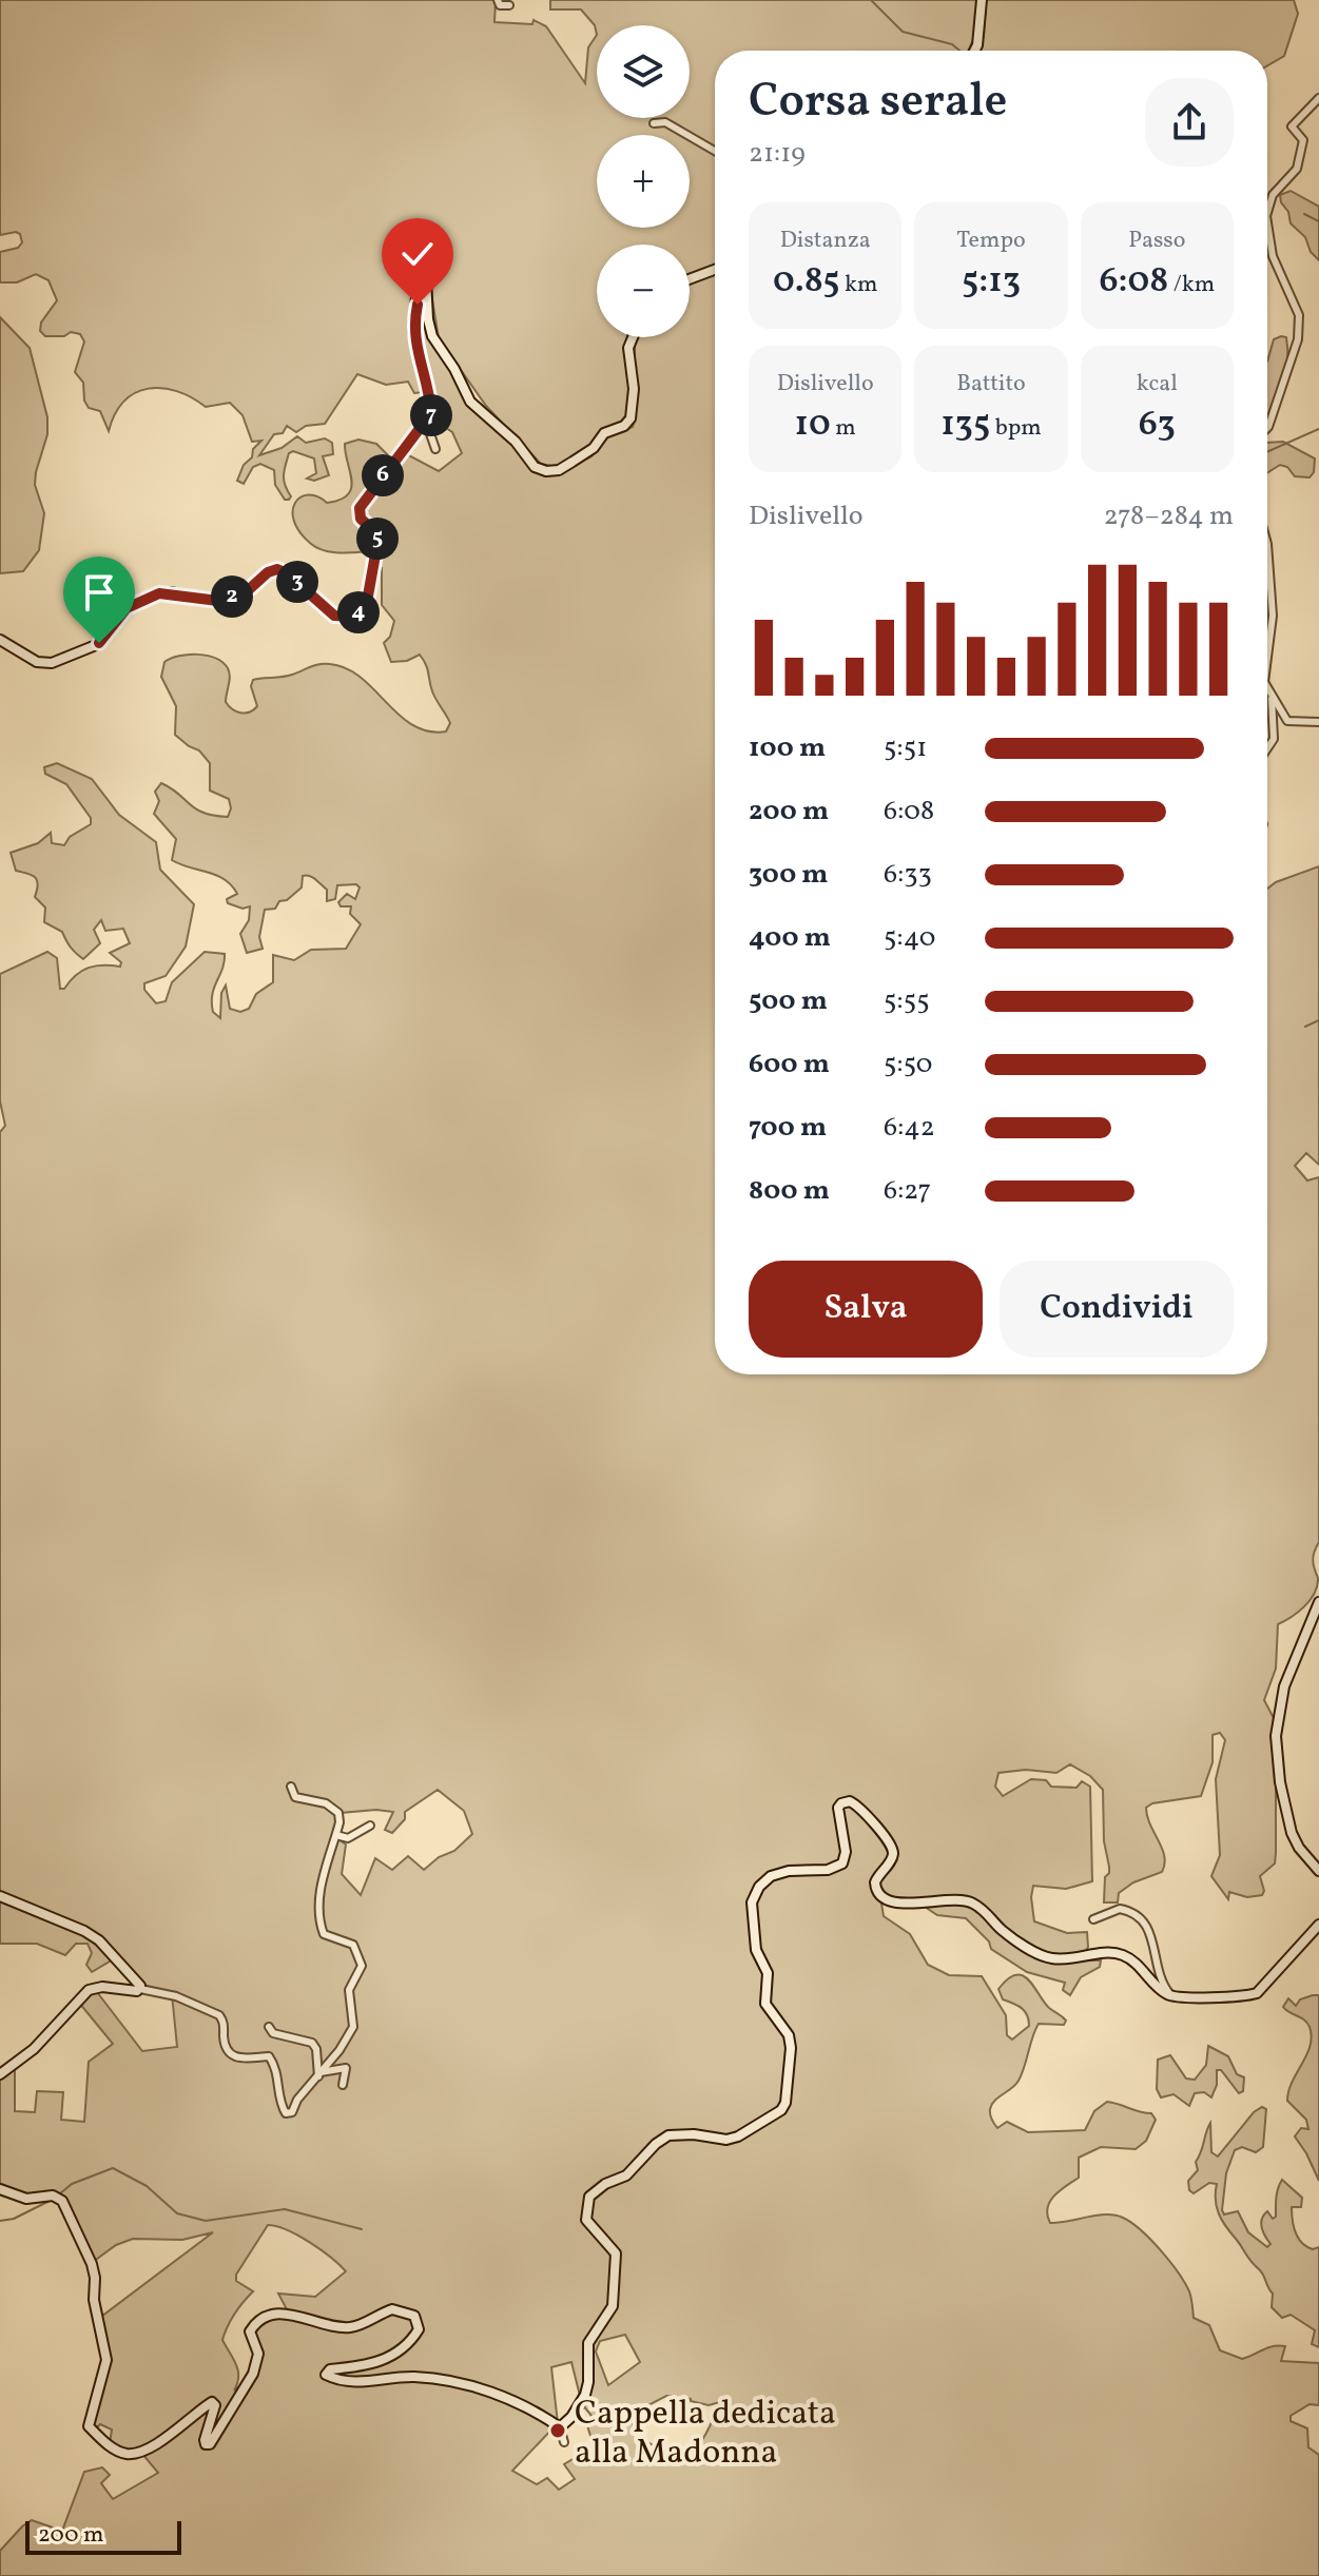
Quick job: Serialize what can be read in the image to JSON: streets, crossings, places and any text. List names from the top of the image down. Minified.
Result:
{"places":["Cappella dedicata alla Madonna"],"scale_bar":"200 m","page":{"map_buttons":["+","−"],"heading":["Corsa serale","21:19"],"stats":[["Distanza","0.85 km"],["Tempo","5:13"],["Passo","6:08 /km"],["Dislivello","10 m"],["Battito","135 bpm"],["kcal","63"]],"pins":["7","6","5","3","2","4"],"chart":["Dislivello","278–284 m"],"list":[{"name":"100 m","note":"5:51"},{"name":"200 m","note":"6:08"},{"name":"300 m","note":"6:33"},{"name":"400 m","note":"5:40"},{"name":"500 m","note":"5:55"},{"name":"600 m","note":"5:50"},{"name":"700 m","note":"6:42"},{"name":"800 m","note":"6:27"}],"buttons":["Salva","Condividi"],"scale":"200 m"}}
